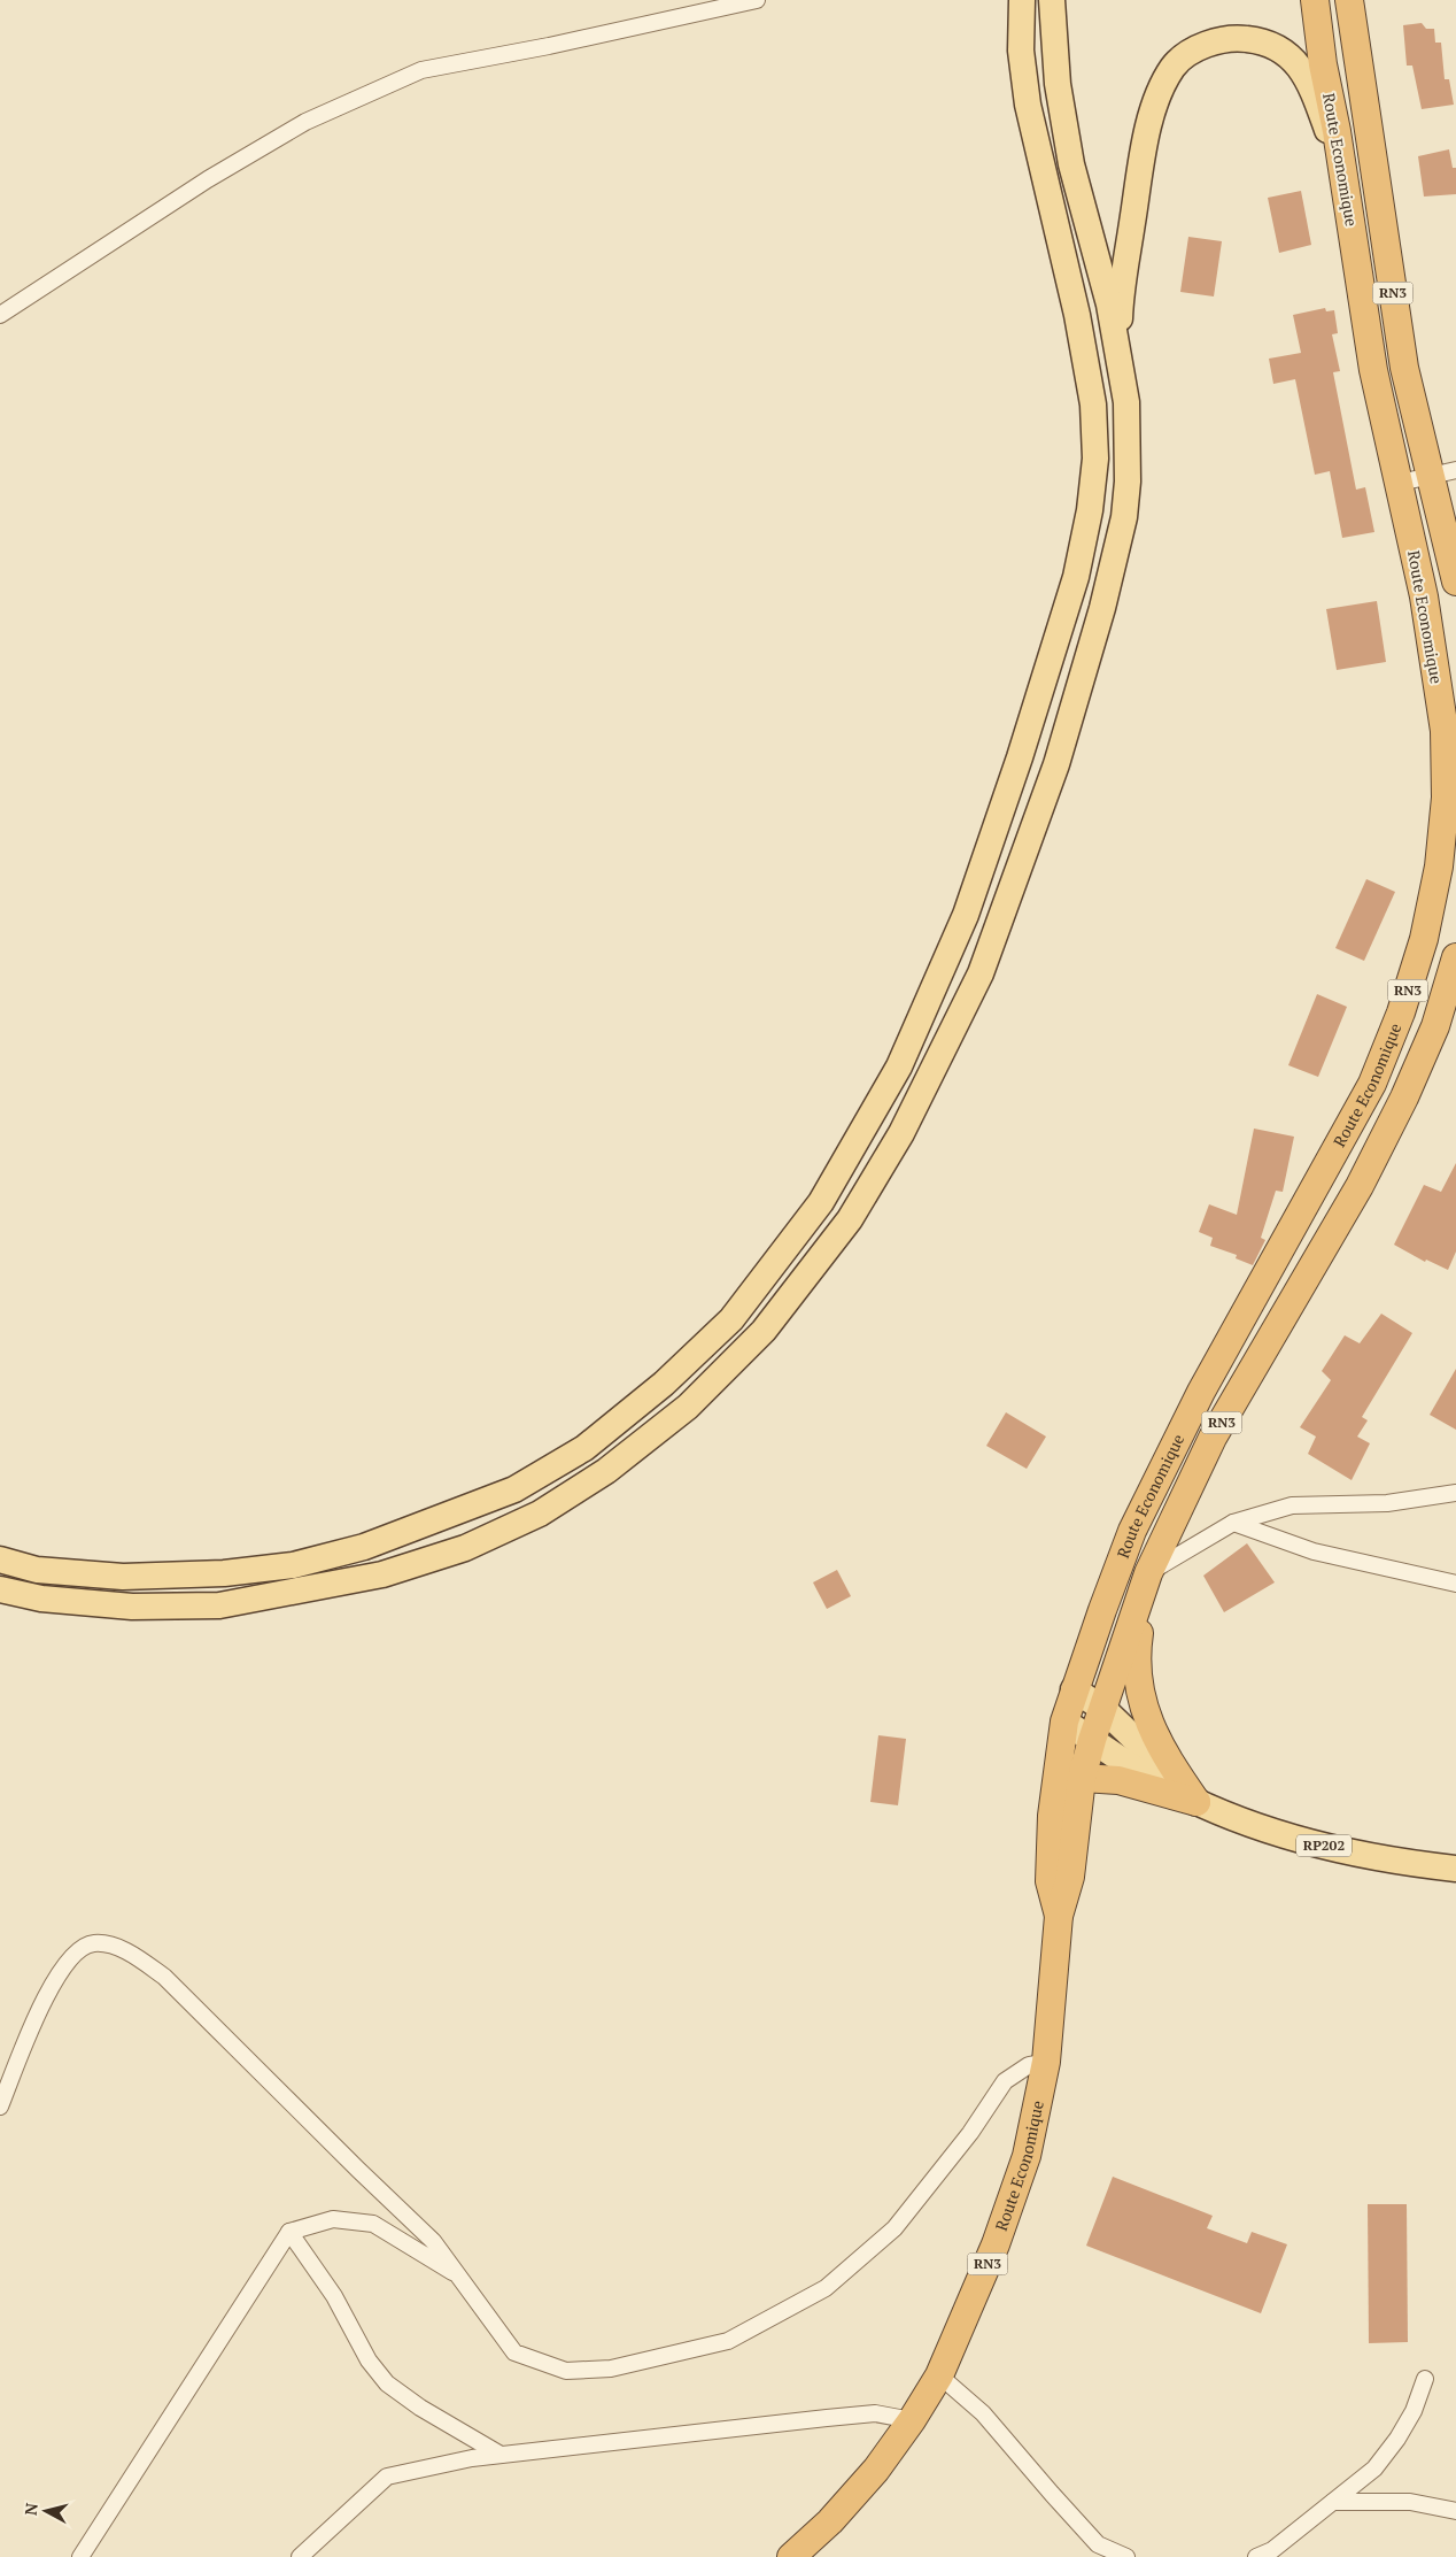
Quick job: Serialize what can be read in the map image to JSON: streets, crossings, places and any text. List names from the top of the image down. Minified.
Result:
{"streets":{"highway":["Route Economique","RN3"],"main road":["RP202"]},"north":"left"}
